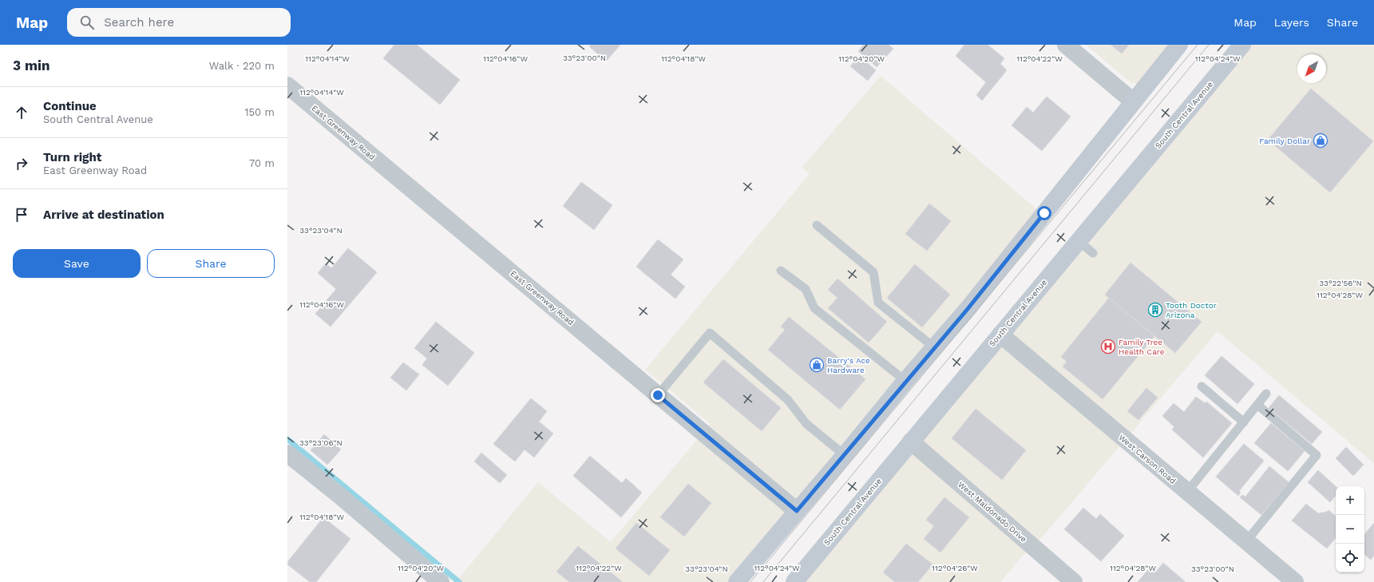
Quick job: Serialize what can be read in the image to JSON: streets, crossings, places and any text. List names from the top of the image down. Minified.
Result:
{"streets":{"main road":["South Central Avenue"],"street":["East Greenway Road","West Carson Road","West Maldonado Drive"]},"crossings":[["South Central Avenue","West Carson Road"],["South Central Avenue","West Maldonado Drive"]],"places":{"shop":["Family Dollar","Barry's Ace Hardware"],"building":["Tooth Doctor Arizona"],"hospital":["Family Tree Health Care"]},"north":"bottom left","page":{"header":"Map","search":"Search here","nav":["Map","Layers","Share"],"heading":["3 min","Walk · 220 m"],"list":[["Continue","South Central Avenue","150 m"],["Turn right","East Greenway Road","70 m"],"Arrive at destination"],"buttons":["Save","Share"],"map_buttons":["+","−"]},"coordinates":["33°23'00\"N","112°04'14\"W","112°04'16\"W","112°04'18\"W","112°04'20\"W","112°04'22\"W","112°04'24\"W","33°23'04\"N","33°22'56\"N","112°04'28\"W","33°23'06\"N","112°04'26\"W"]}
